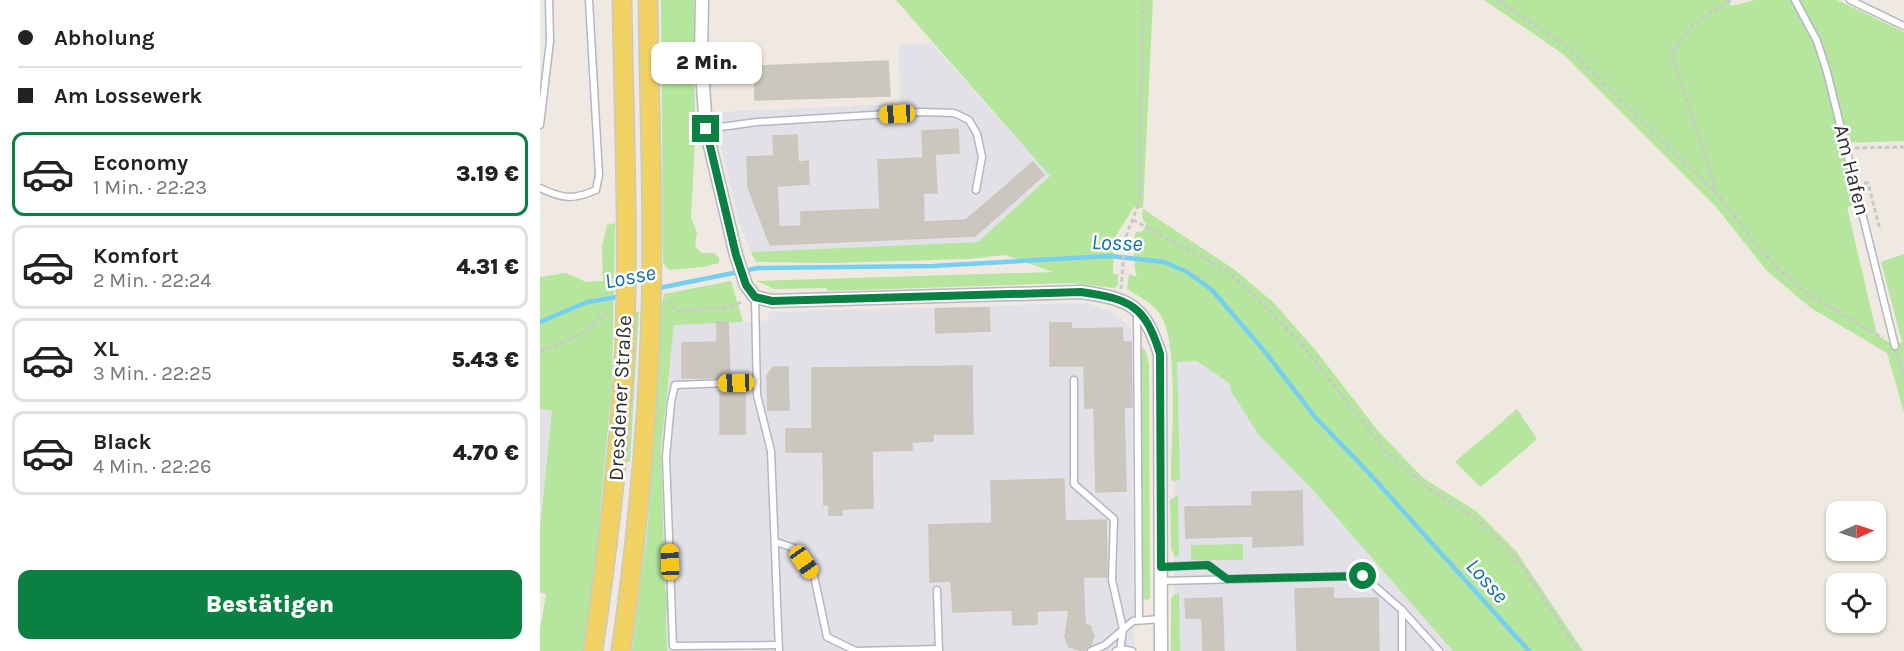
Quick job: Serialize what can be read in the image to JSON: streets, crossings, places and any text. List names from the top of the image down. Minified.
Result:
{"streets":{"main road":["Dresdener Straße"],"lane":["Am Hafen"]},"water":["Losse"],"north":"right","page":{"banner":["Abholung","Am Lossewerk"],"bubble":"2 Min.","list":[{"name":"Economy","note":"1 Min. · 22:23","value":"3.19 €"},{"name":"Komfort","note":"2 Min. · 22:24","value":"4.31 €"},{"name":"XL","note":"3 Min. · 22:25","value":"5.43 €"},{"name":"Black","note":"4 Min. · 22:26","value":"4.70 €"}],"buttons":"Bestätigen"}}
